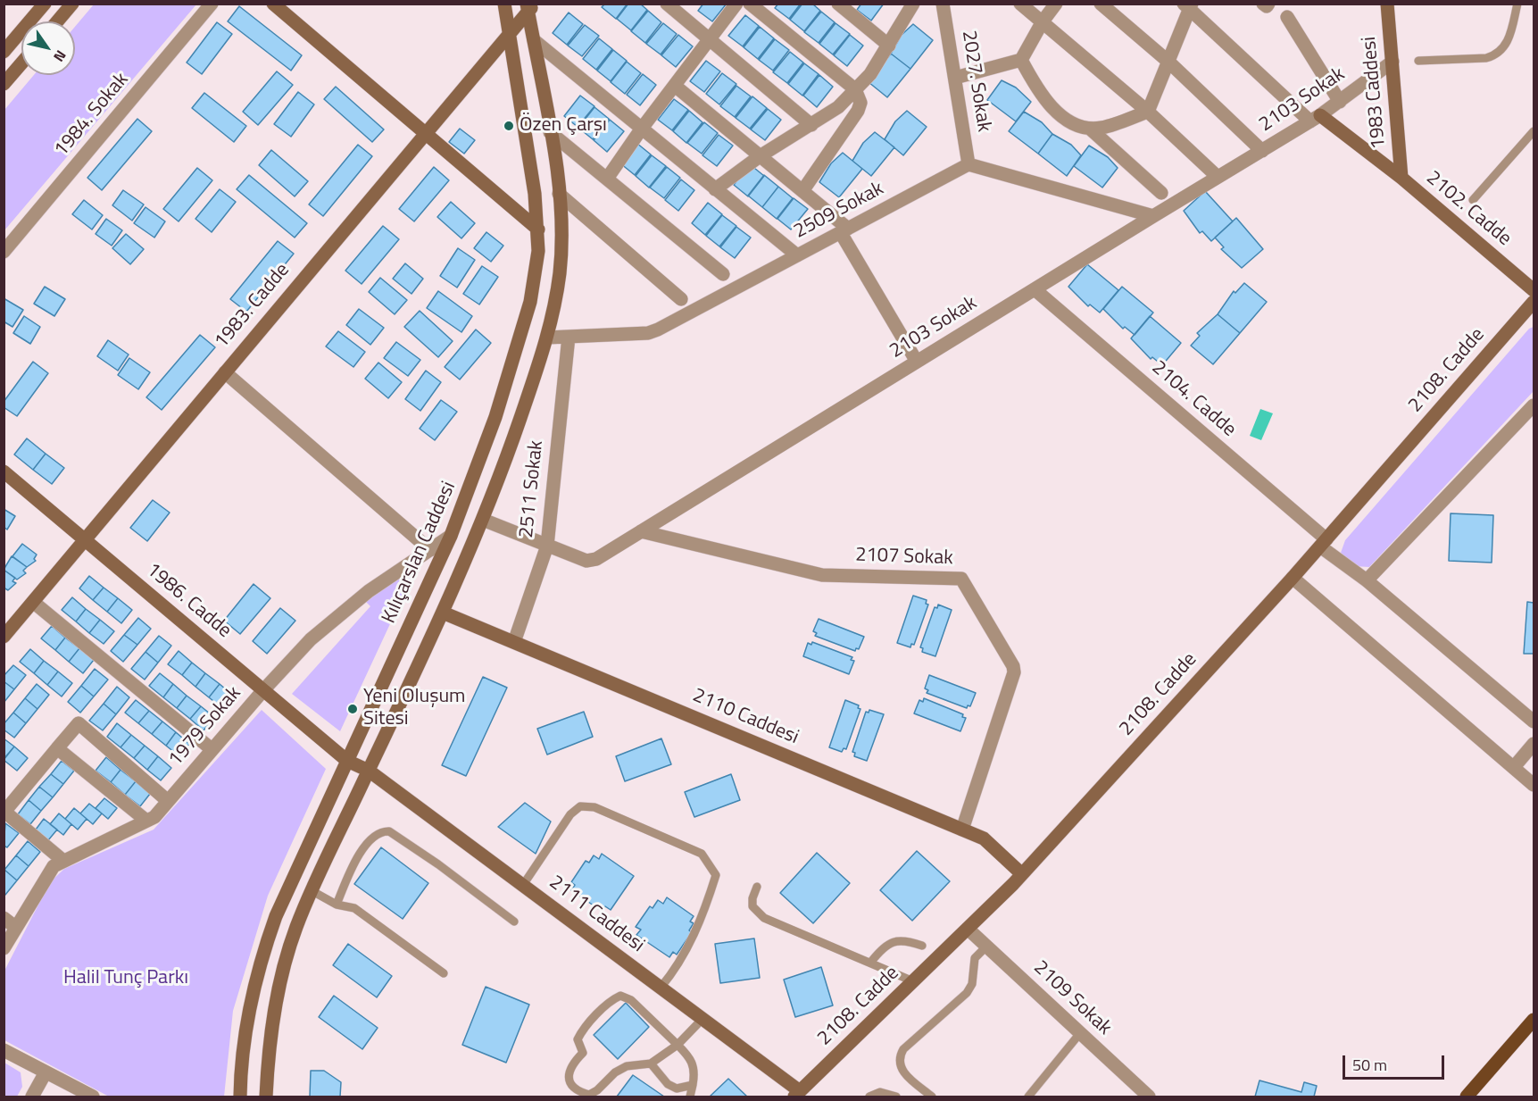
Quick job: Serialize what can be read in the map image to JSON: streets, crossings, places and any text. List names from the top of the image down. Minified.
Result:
{"streets":{"street":["2027. Sokak","1983 Caddesi","2103 Sokak","1984. Sokak","2102. Cadde","2509 Sokak","1983. Cadde","2108. Cadde","2104. Cadde","2511 Sokak","Kılıçarslan Caddesi","2107 Sokak","1986. Cadde","2110 Caddesi","1979 Sokak","2111 Caddesi","2109 Sokak"]},"crossings":[["2027. Sokak","2509 Sokak"],["1983 Caddesi","2103 Sokak"],["1983 Caddesi","2102. Cadde"],["2103 Sokak","2102. Cadde"],["2103 Sokak","2104. Cadde"],["2103 Sokak","2511 Sokak"],["2103 Sokak","2107 Sokak"],["2509 Sokak","2511 Sokak"],["1983. Cadde","Kılıçarslan Caddesi"],["1983. Cadde","1986. Cadde"],["2108. Cadde","2104. Cadde"],["2108. Cadde","2110 Caddesi"],["2108. Cadde","2111 Caddesi"],["2108. Cadde","2109 Sokak"],["2511 Sokak","2110 Caddesi"],["Kılıçarslan Caddesi","1986. Cadde"],["Kılıçarslan Caddesi","1979 Sokak"],["Kılıçarslan Caddesi","2111 Caddesi"],["2107 Sokak","2110 Caddesi"],["1986. Cadde","1979 Sokak"],["1986. Cadde","2111 Caddesi"]],"parks":["Halil Tunç Parkı"],"places":["Özen Çarşı","Yeni Oluşum Sitesi"],"scale_bar":"50 m","north":"bottom right"}
